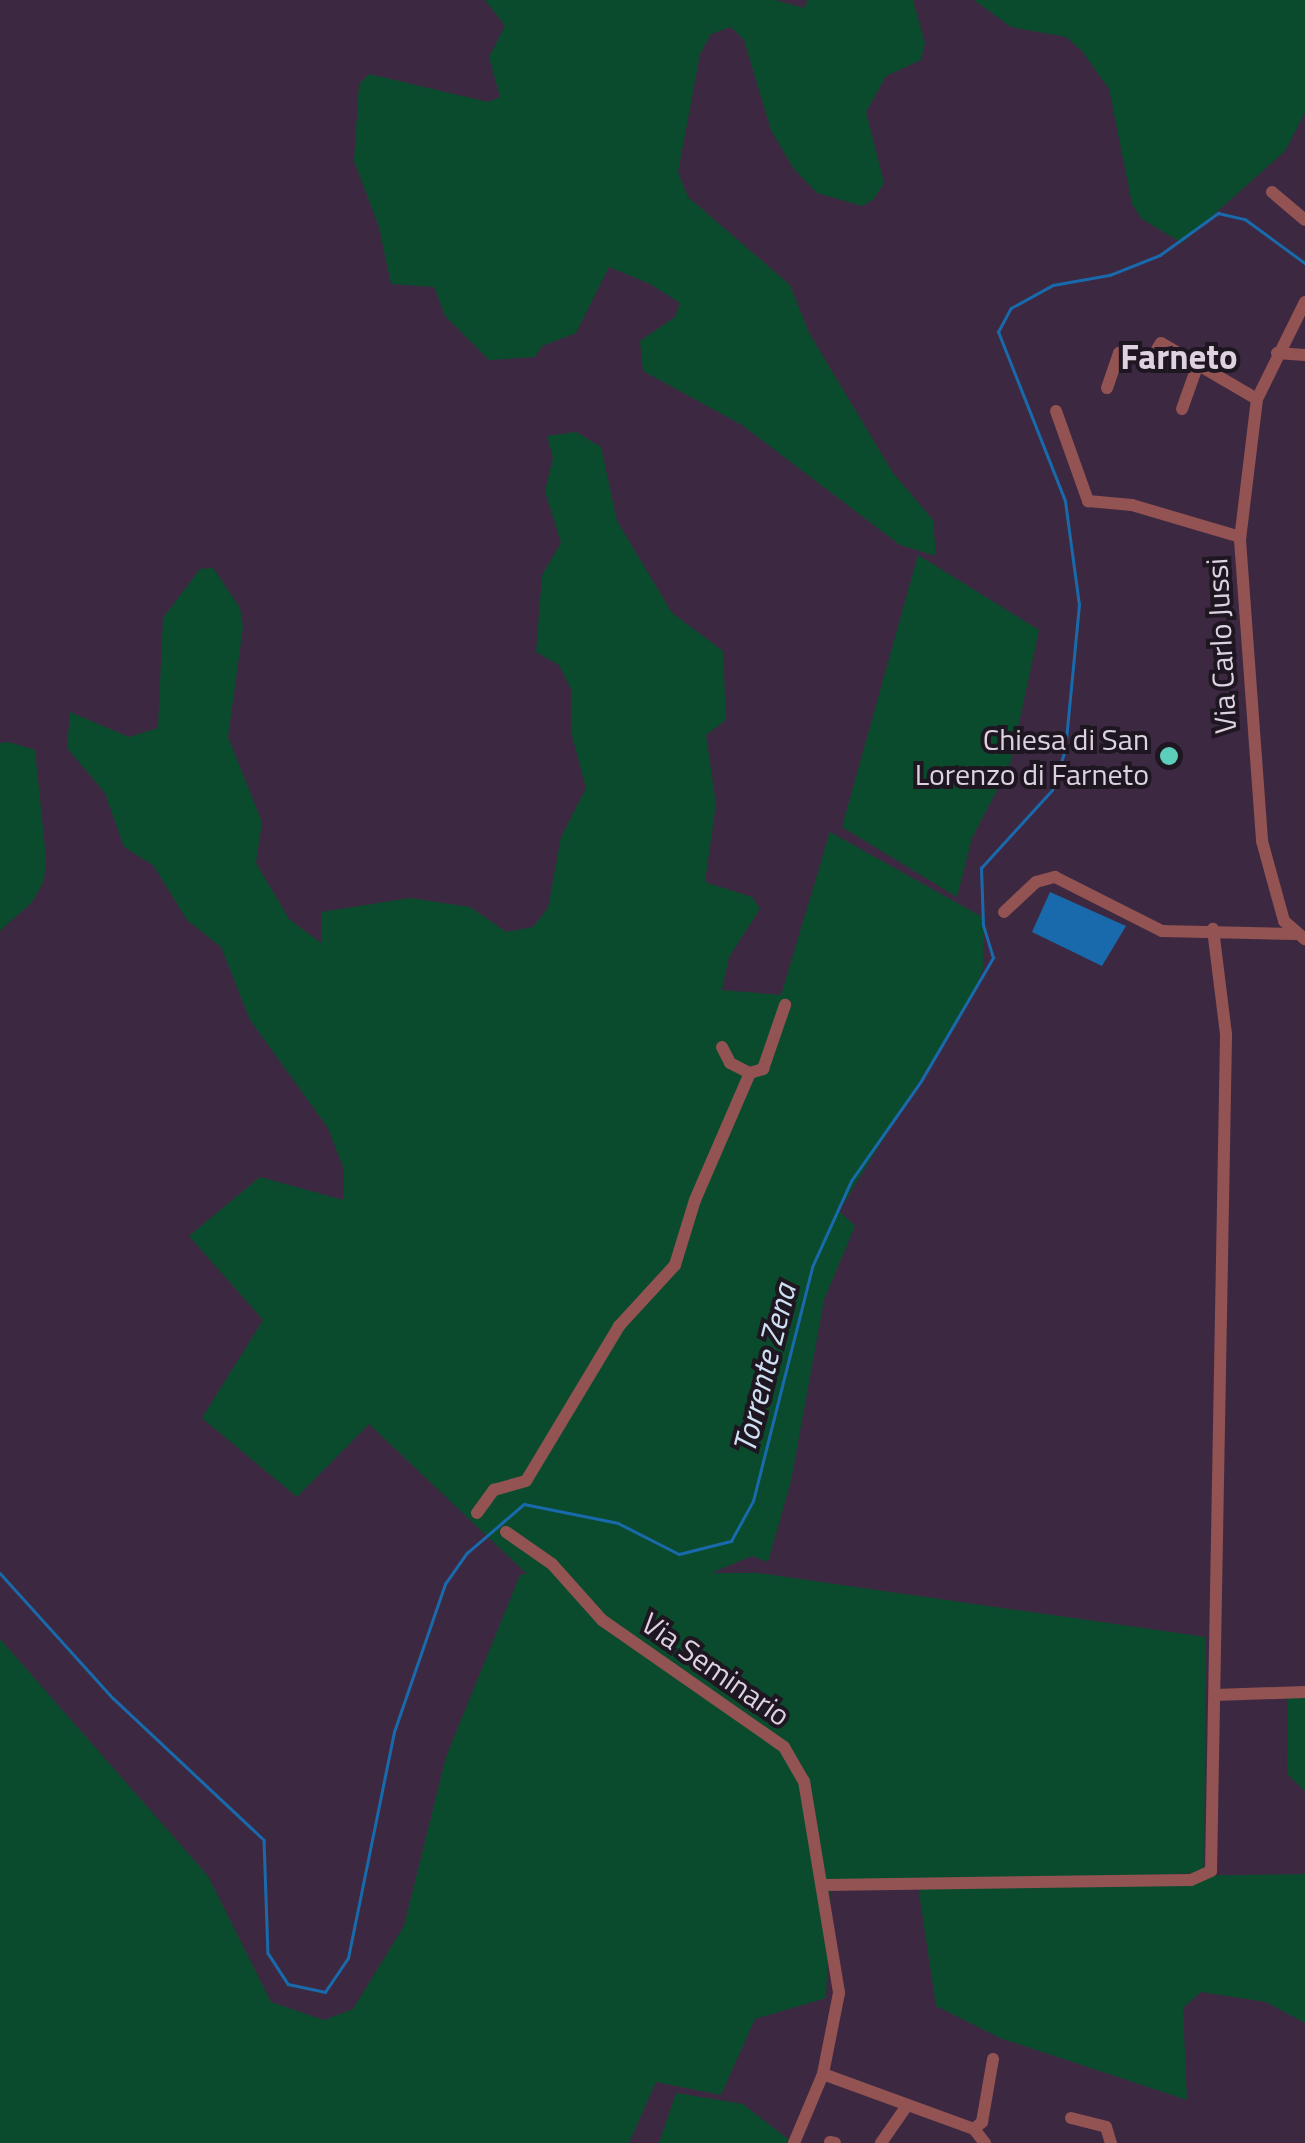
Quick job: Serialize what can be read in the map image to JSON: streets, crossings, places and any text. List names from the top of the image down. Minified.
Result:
{"streets":{"street":["Via Carlo Jussi","Via Seminario"]},"districts":["Farneto"],"water":["Torrente Zena"],"places":["Chiesa di San Lorenzo di Farneto"]}
